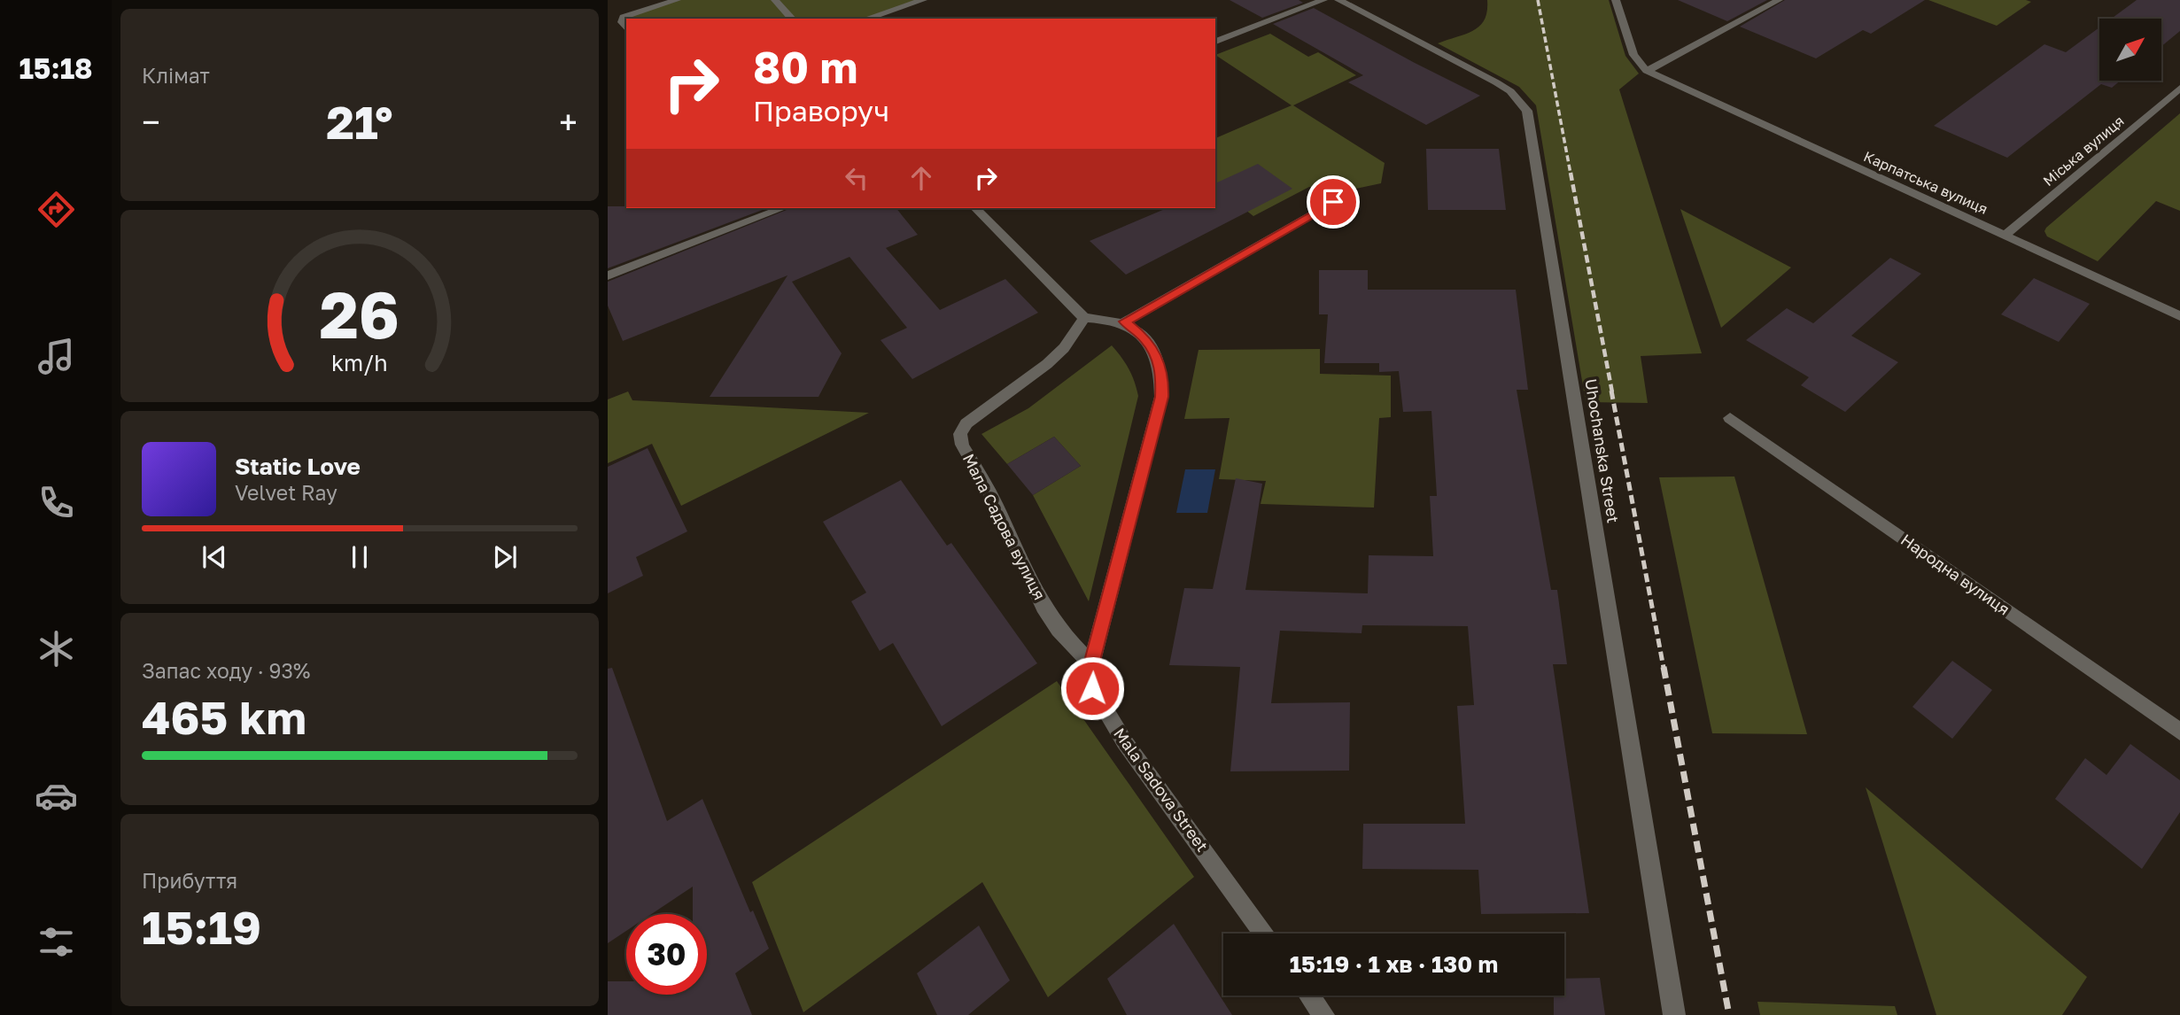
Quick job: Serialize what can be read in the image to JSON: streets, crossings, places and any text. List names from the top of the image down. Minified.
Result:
{"streets":{"street":["Міська вулиця","Карпатська вулиця","Uhochanska Street","Мала Садова вулиця","Народна вулиця","Mala Sadova Street"]},"crossings":[["Міська вулиця","Карпатська вулиця"],["Мала Садова вулиця","Mala Sadova Street"]],"north":"top right","page":{"tabs":"15:18","tile":["Клімат",["Запас ходу · 93%","465 km"],["Прибуття","15:19"]],"turn":["80 m","Праворуч"],"heat":["−","21°","+"],"song":["Static Love","Velvet Ray"],"limit":"30","trip":"15:19 · 1 хв · 130 m","gauge":["26","km/h"]}}
